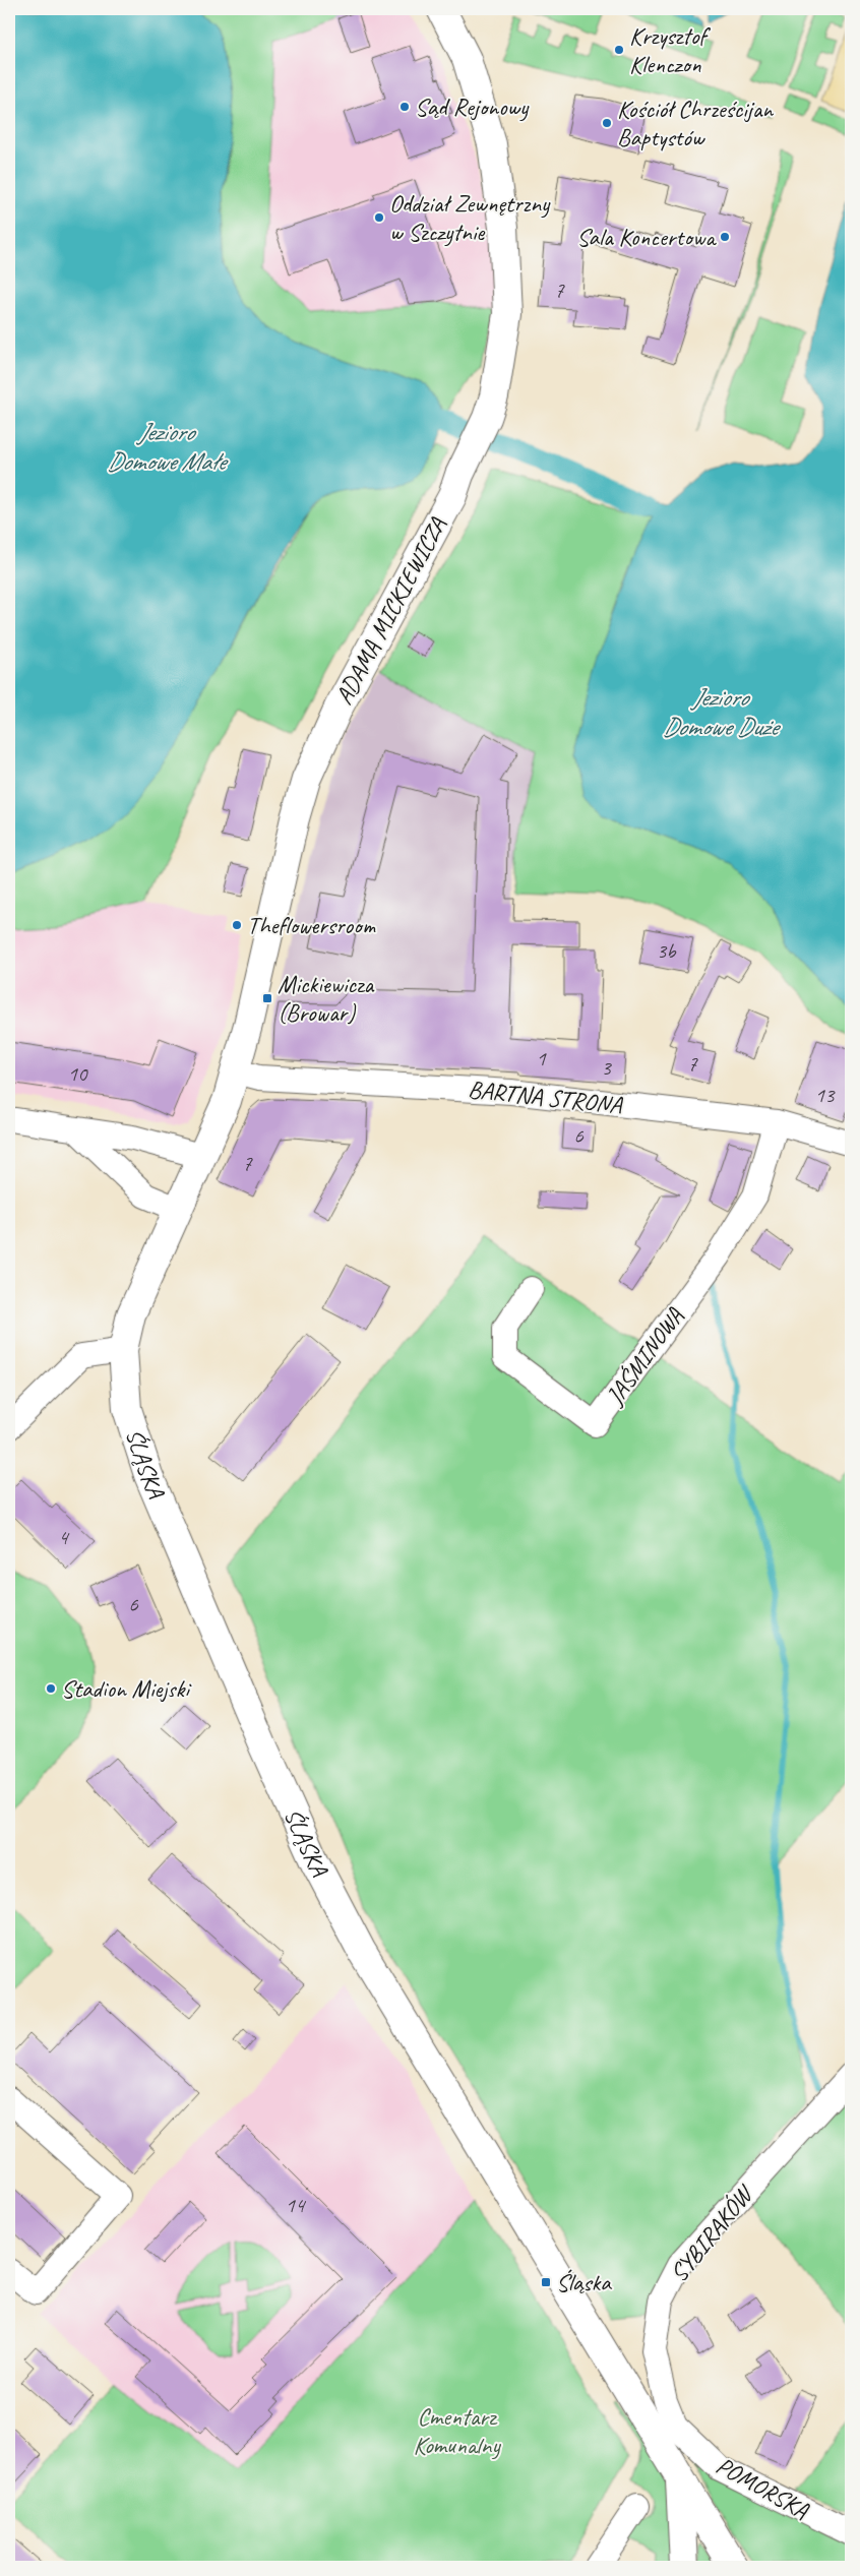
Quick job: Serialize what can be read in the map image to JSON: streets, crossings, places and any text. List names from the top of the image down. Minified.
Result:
{"streets":{"main road":["ADAMA MICKIEWICZA","ŚLĄSKA"],"street":["BARTNA STRONA","JAŚMINOWA","SYBIRAKÓW","POMORSKA"]},"crossings":[["ADAMA MICKIEWICZA","BARTNA STRONA"],["ADAMA MICKIEWICZA","ŚLĄSKA"],["BARTNA STRONA","JAŚMINOWA"],["ŚLĄSKA","SYBIRAKÓW"],["ŚLĄSKA","POMORSKA"],["SYBIRAKÓW","POMORSKA"]],"water":["Jezioro Domowe Małe","Jezioro Domowe Duże"],"parks":["Cmentarz Komunalny"],"places":{"other":["Krzysztof Klenczon","Sąd Rejonowy","Kościół Chrześcijan Baptystów","Oddział Zewnętrzny w Szczytnie","Sala Koncertowa","Theflowersroom","Stadion Miejski"],"transit":["Mickiewicza (Browar)","Śląska"]},"house_numbers":["7","3b","1","7","3","10","13","6","7","4","6","14"]}
